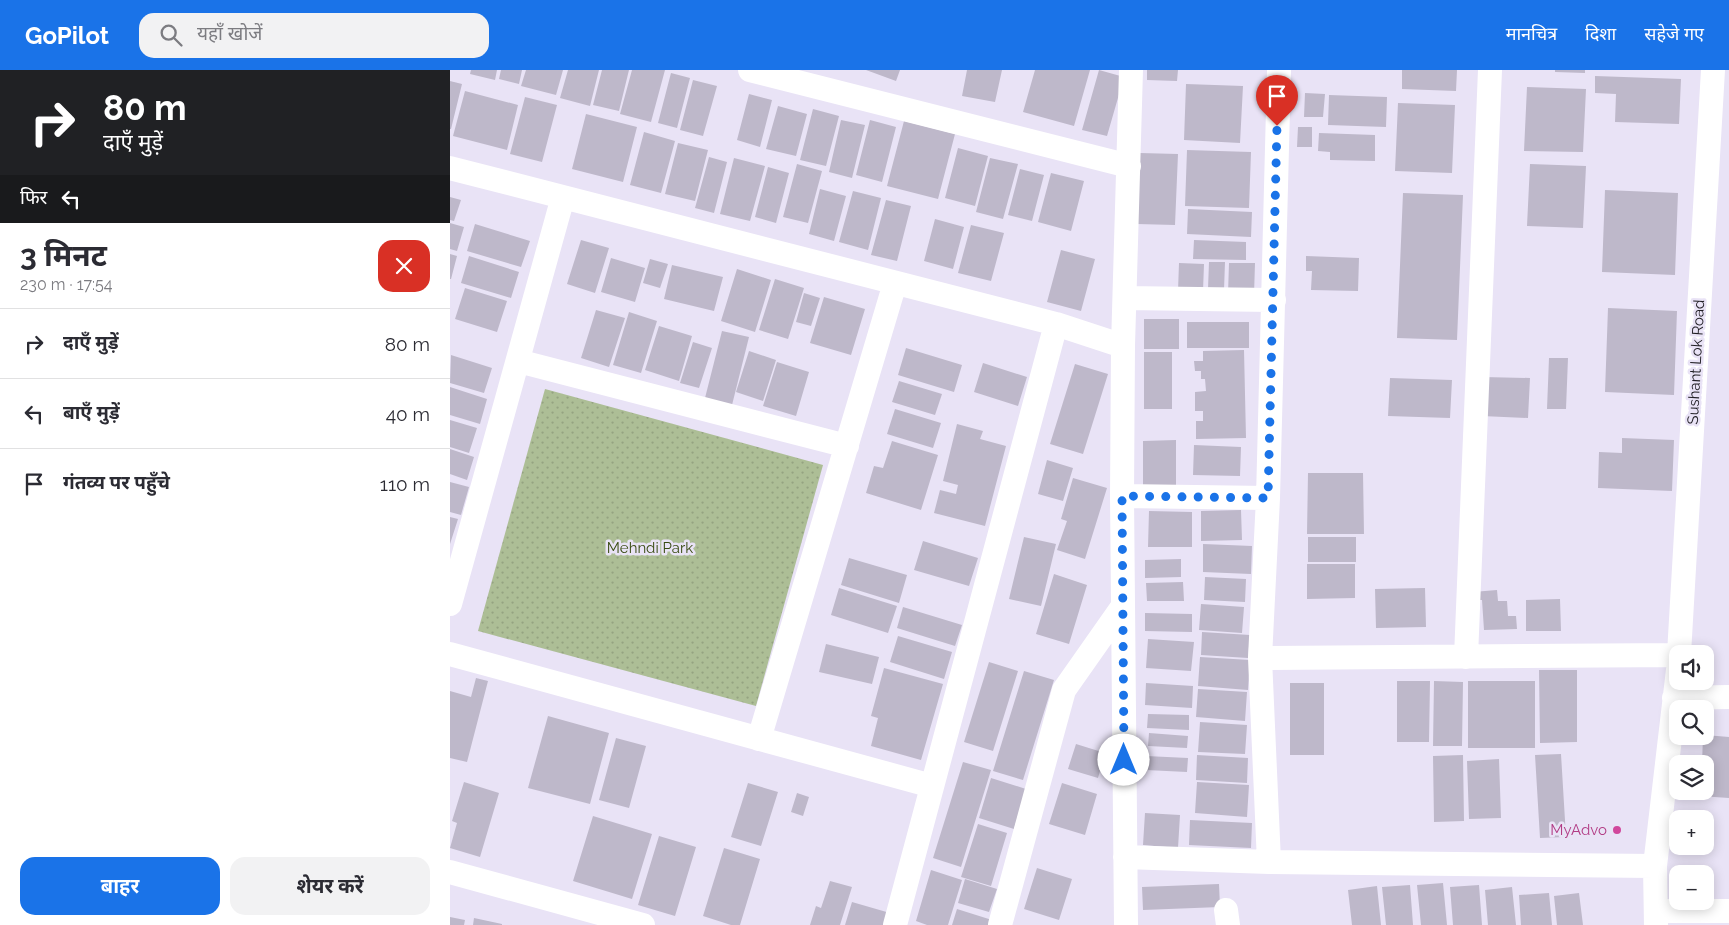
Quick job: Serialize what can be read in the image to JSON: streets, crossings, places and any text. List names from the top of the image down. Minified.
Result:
{"streets":{"street":["Sushant Lok Road"]},"parks":["Mehndi Park"],"places":["MyAdvo"],"page":{"header":"GoPilot","search":"यहाँ खोजें","nav":["मानचित्र","दिशा","सहेजे गए"],"turn":["80 m","दाएँ मुड़ें"],"then":"फिर","heading":["3 मिनट","230 m · 17:54"],"list":[{"name":"दाएँ मुड़ें","value":"80 m"},{"name":"बाएँ मुड़ें","value":"40 m"},{"name":"गंतव्य पर पहुँचे","value":"110 m"}],"map_buttons":["+","−"],"buttons":["बाहर","शेयर करें"]}}
